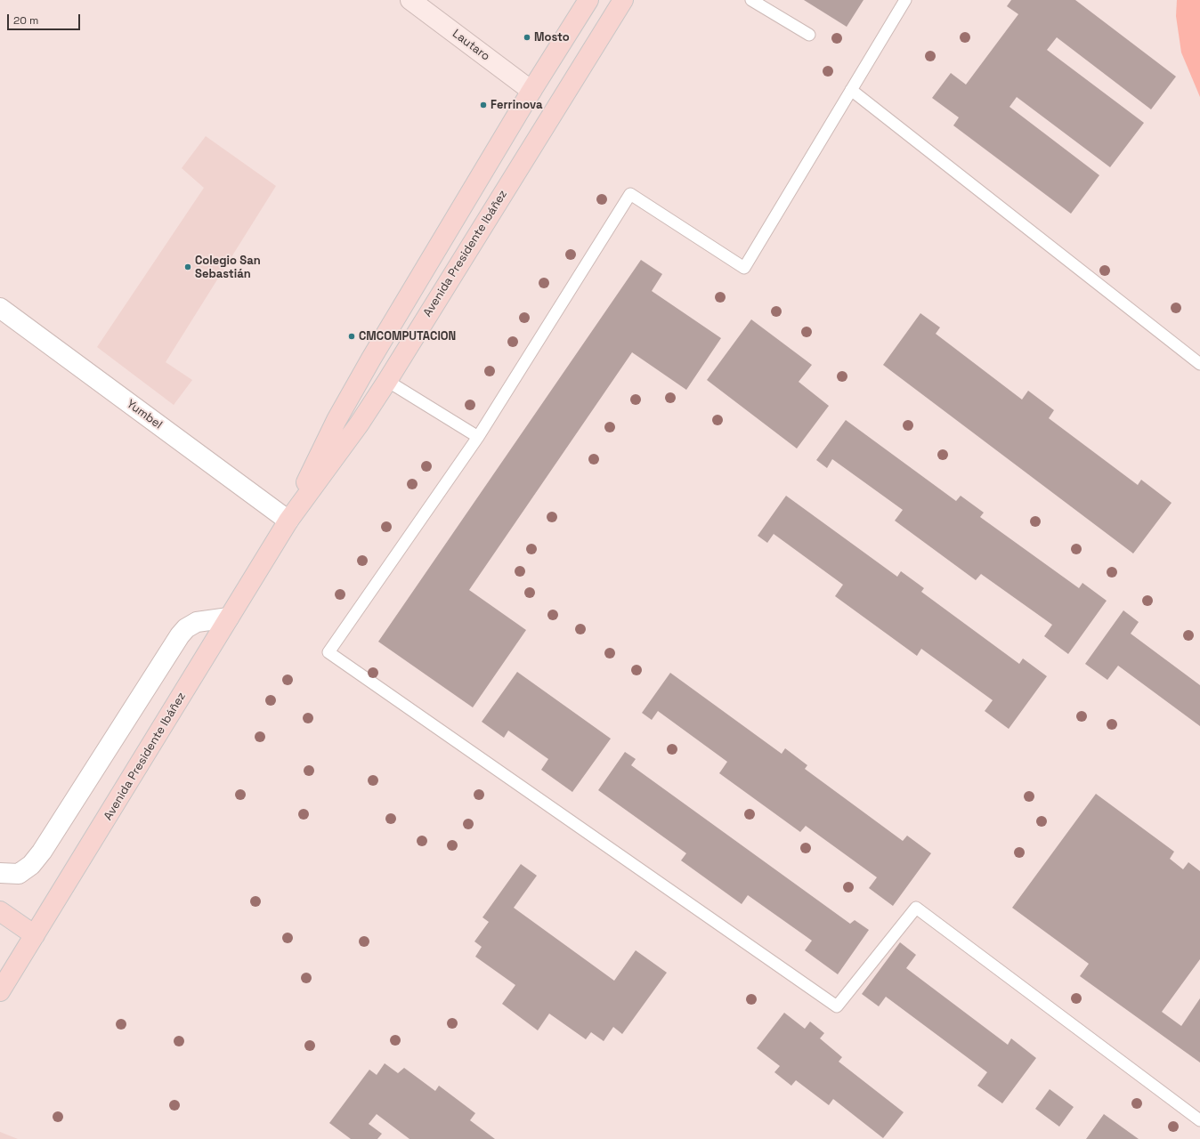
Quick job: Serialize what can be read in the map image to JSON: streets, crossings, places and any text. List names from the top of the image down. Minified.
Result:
{"streets":{"main road":["Avenida Presidente Ibáñez"],"street":["Lautaro","Yumbel"]},"crossings":[["Lautaro","Avenida Presidente Ibáñez"],["Avenida Presidente Ibáñez","Yumbel"]],"places":["Mosto","Ferrinova","Colegio San Sebastián","CMCOMPUTACION"],"scale_bar":"20 m"}
